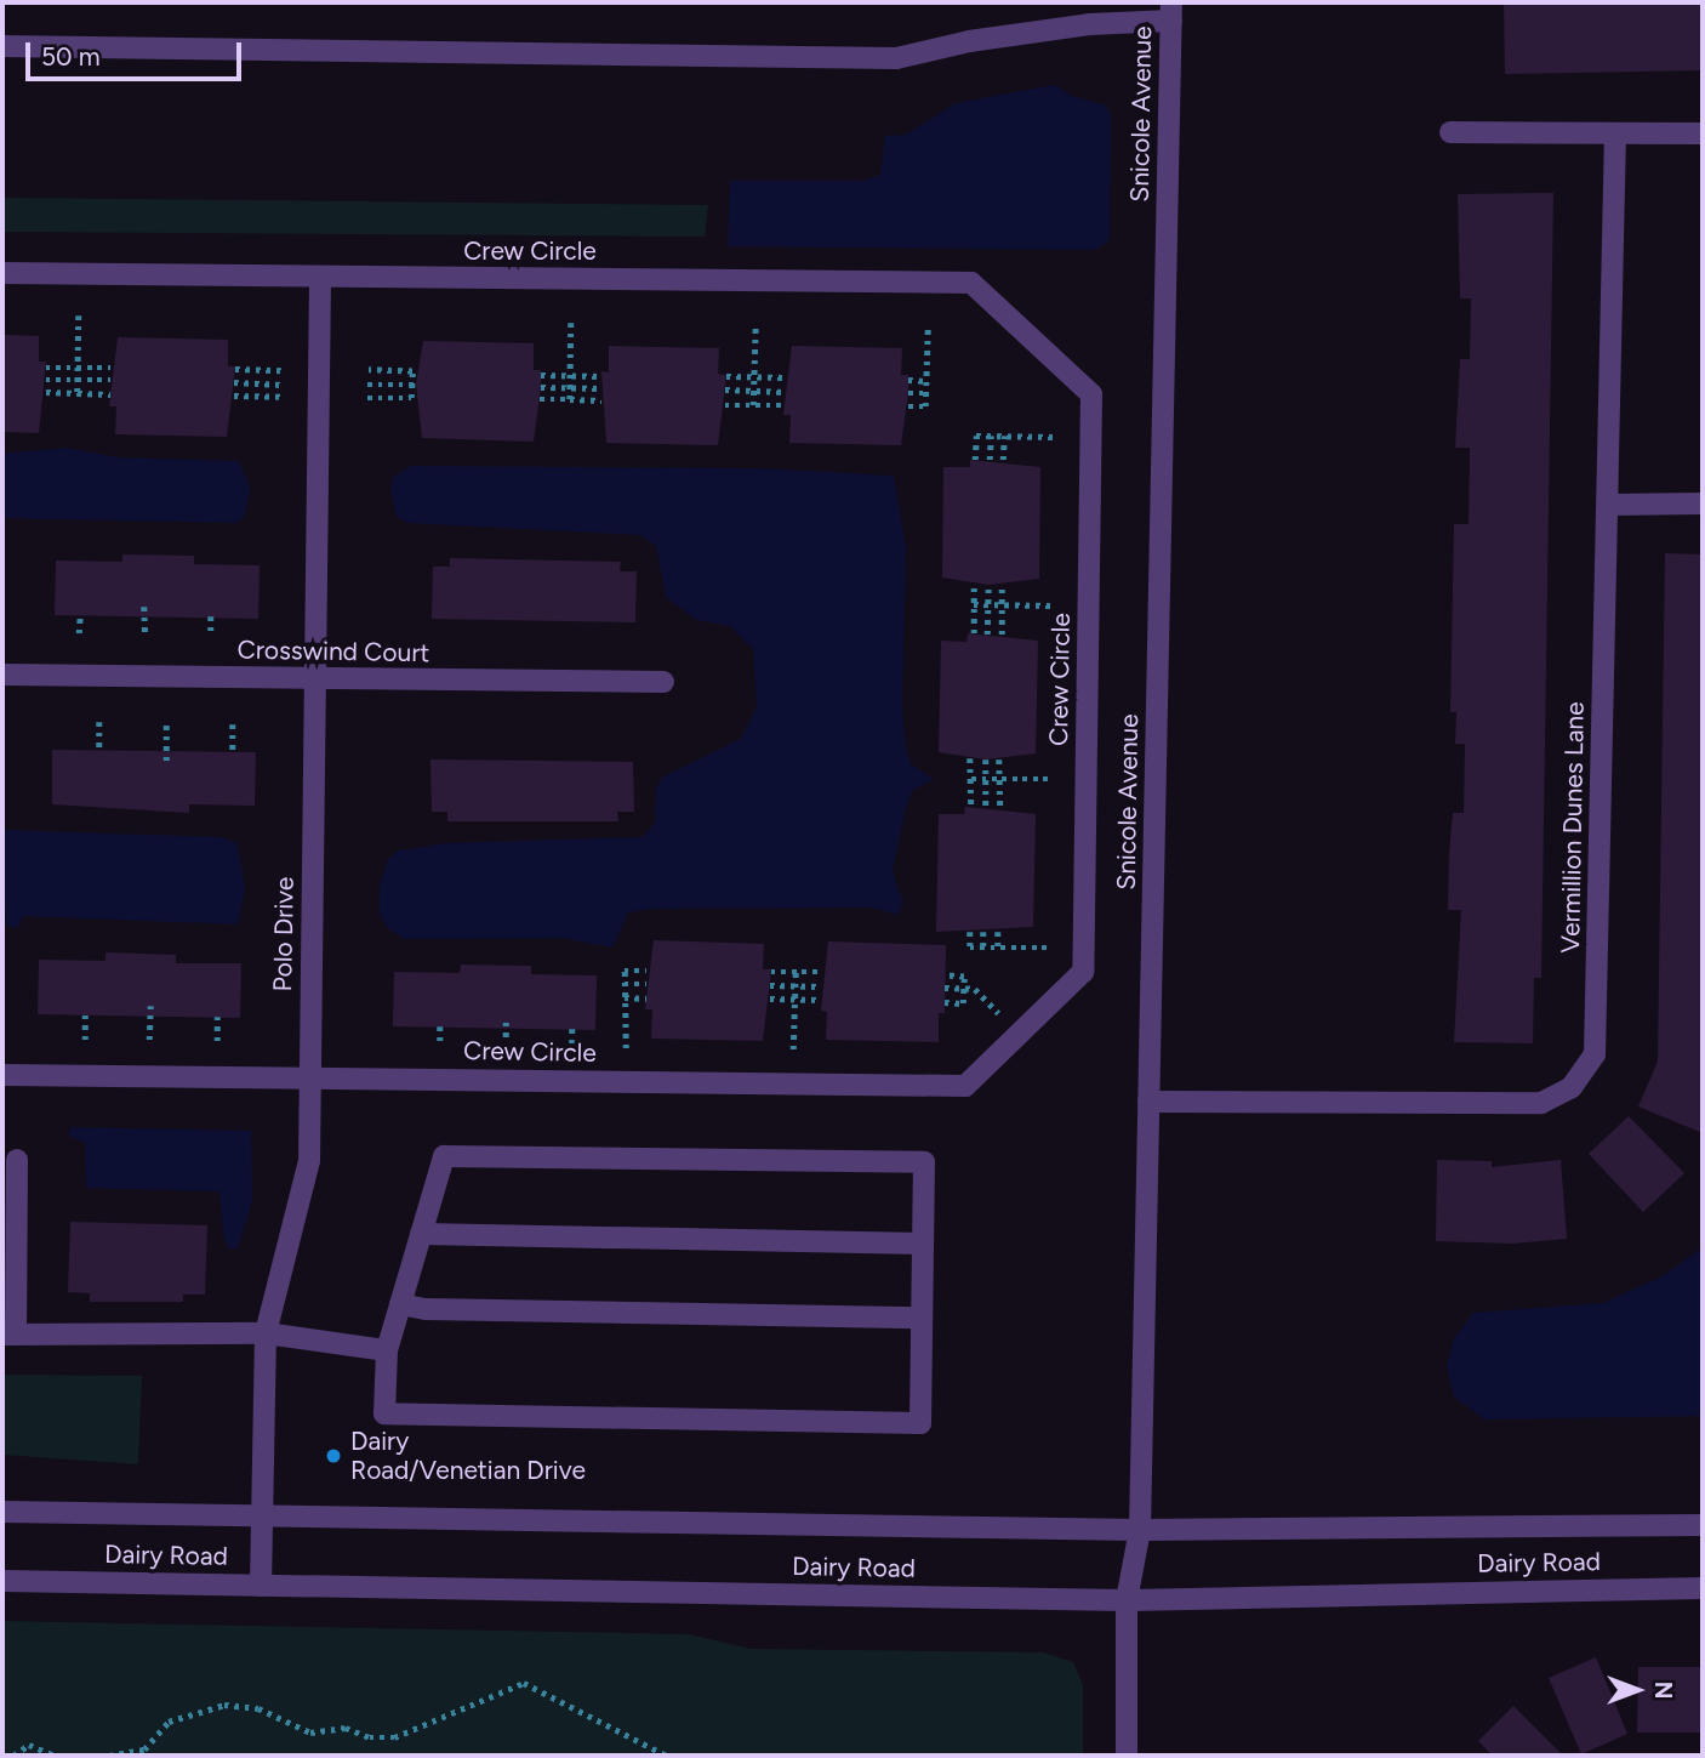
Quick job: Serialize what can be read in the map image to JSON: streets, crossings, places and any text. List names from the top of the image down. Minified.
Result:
{"streets":{"street":["Snicole Avenue","Crew Circle","Crosswind Court","Vermillion Dunes Lane","Polo Drive","Dairy Road"]},"crossings":[["Snicole Avenue","Vermillion Dunes Lane"],["Snicole Avenue","Dairy Road"],["Crew Circle","Polo Drive"],["Crosswind Court","Polo Drive"],["Polo Drive","Dairy Road"]],"places":["Dairy Road/Venetian Drive"],"scale_bar":"50 m","north":"right"}
